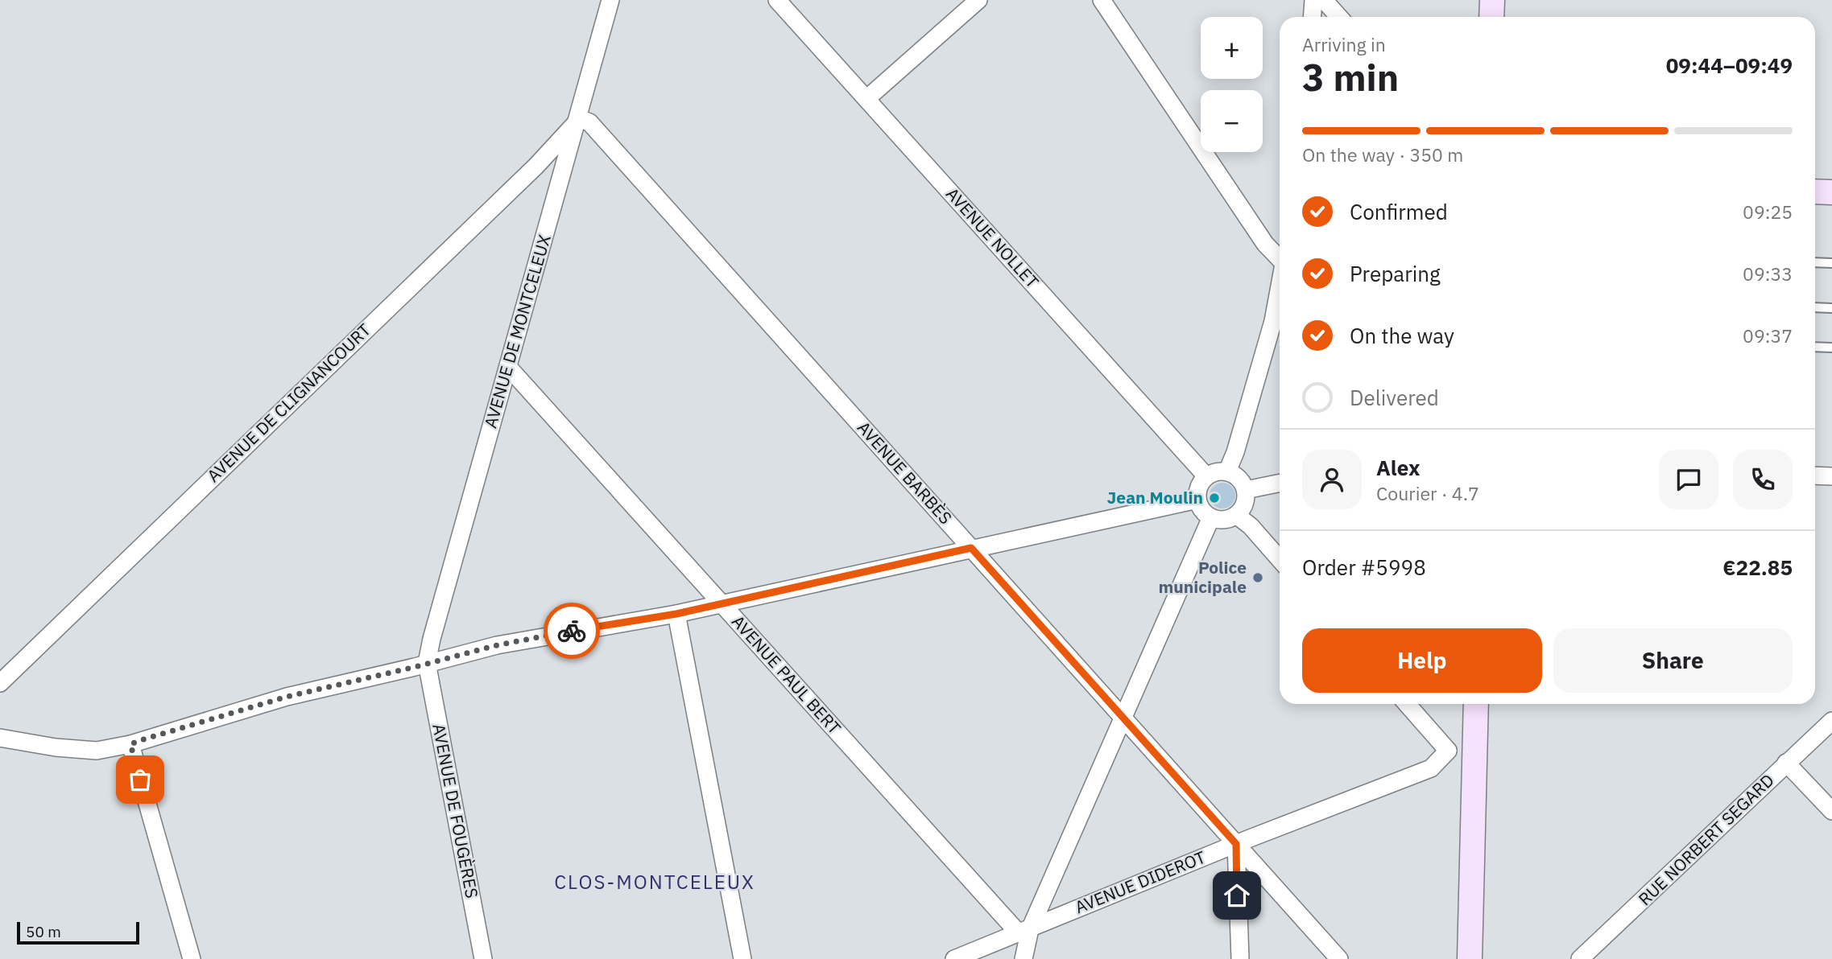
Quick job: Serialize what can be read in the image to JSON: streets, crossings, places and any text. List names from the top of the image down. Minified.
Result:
{"streets":{"street":["AVENUE NOLLET","AVENUE DE MONTCELEUX","AVENUE DE CLIGNANCOURT","AVENUE BARBÈS","AVENUE PAUL BERT","AVENUE DE FOUGÈRES","RUE NORBERT SEGARD","AVENUE DIDEROT"]},"crossings":[["AVENUE DE MONTCELEUX","AVENUE DE CLIGNANCOURT"],["AVENUE DE MONTCELEUX","AVENUE BARBÈS"],["AVENUE DE MONTCELEUX","AVENUE PAUL BERT"],["AVENUE DE MONTCELEUX","AVENUE DE FOUGÈRES"],["AVENUE DE CLIGNANCOURT","AVENUE BARBÈS"],["AVENUE BARBÈS","AVENUE DIDEROT"],["AVENUE PAUL BERT","AVENUE DIDEROT"]],"districts":["CLOS-MONTCELEUX"],"places":["Jean Moulin","Police municipale"],"scale_bar":"50 m","page":{"map_buttons":["+","−"],"heading":["3 min","Arriving in","09:44–09:49"],"panel":["Alex","Courier · 4.7","Order #5998","€22.85"],"bar":"On the way · 350 m","list":[["Confirmed","09:25"],["Preparing","09:33"],["On the way","09:37"],"Delivered"],"buttons":["Help","Share"],"scale":"50 m"}}
